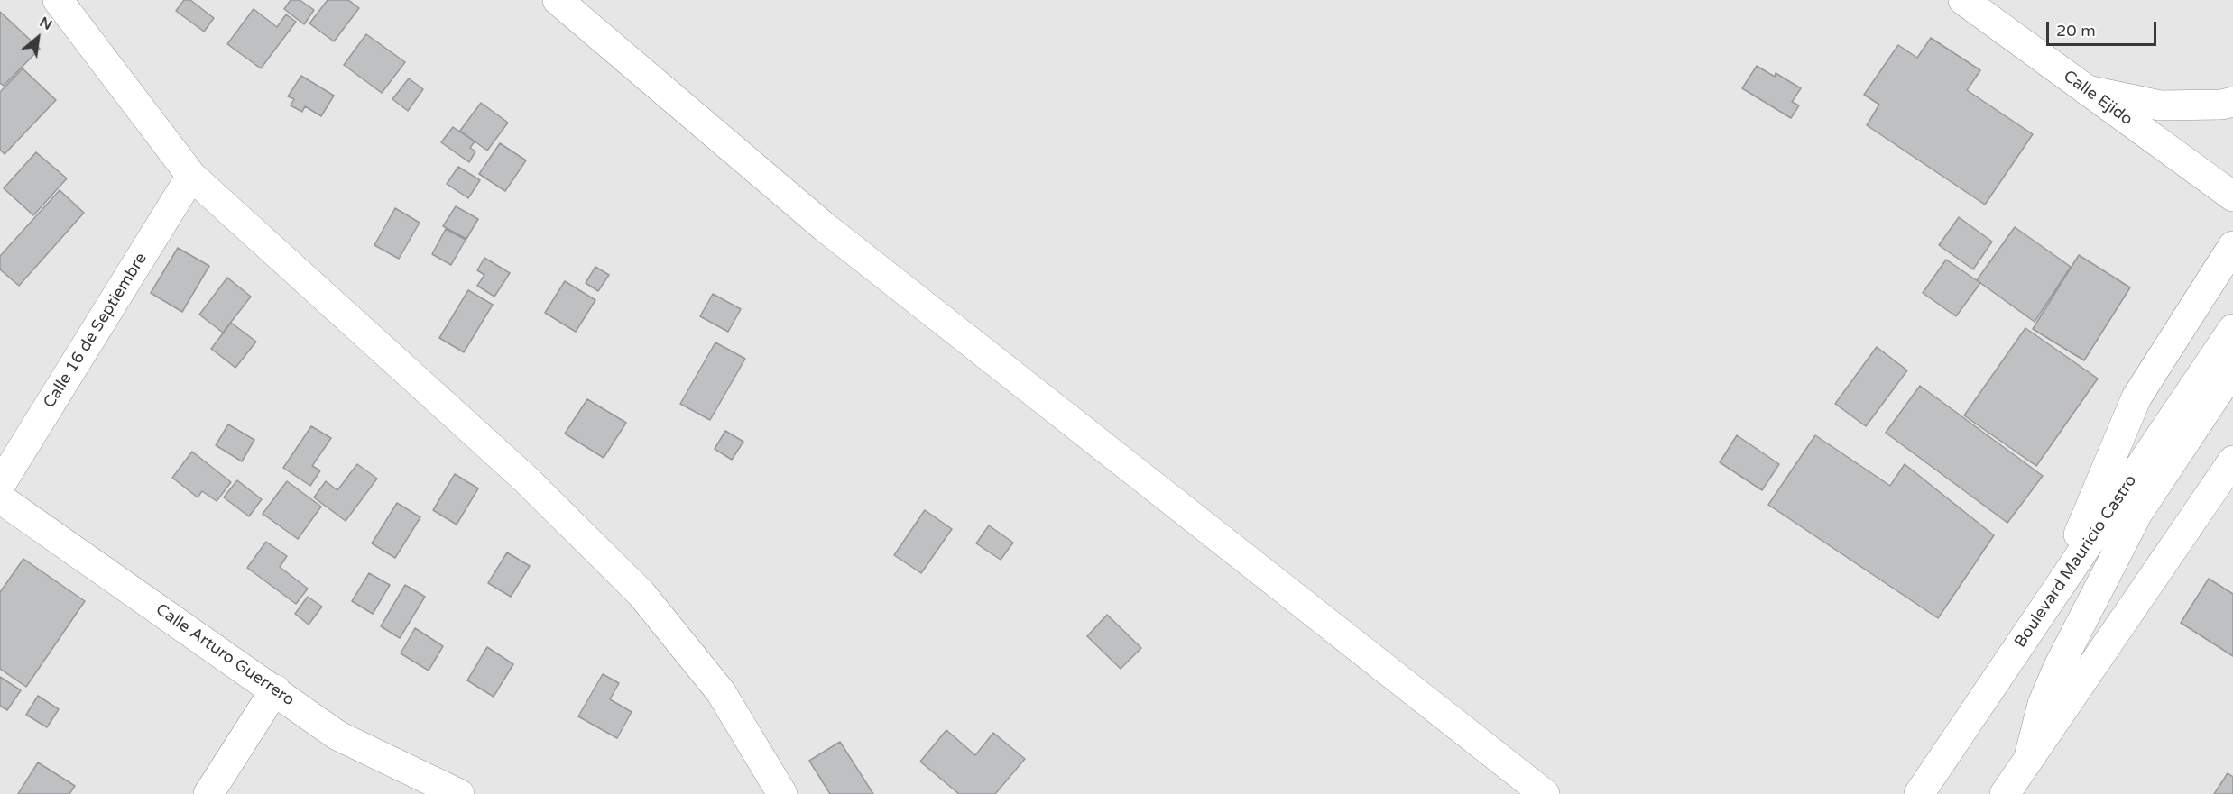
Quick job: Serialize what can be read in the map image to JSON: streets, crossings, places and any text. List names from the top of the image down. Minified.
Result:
{"streets":{"main road":["Calle Ejido","Calle 16 de Septiembre","Boulevard Mauricio Castro","Calle Arturo Guerrero"]},"scale_bar":"20 m","north":"top right"}
